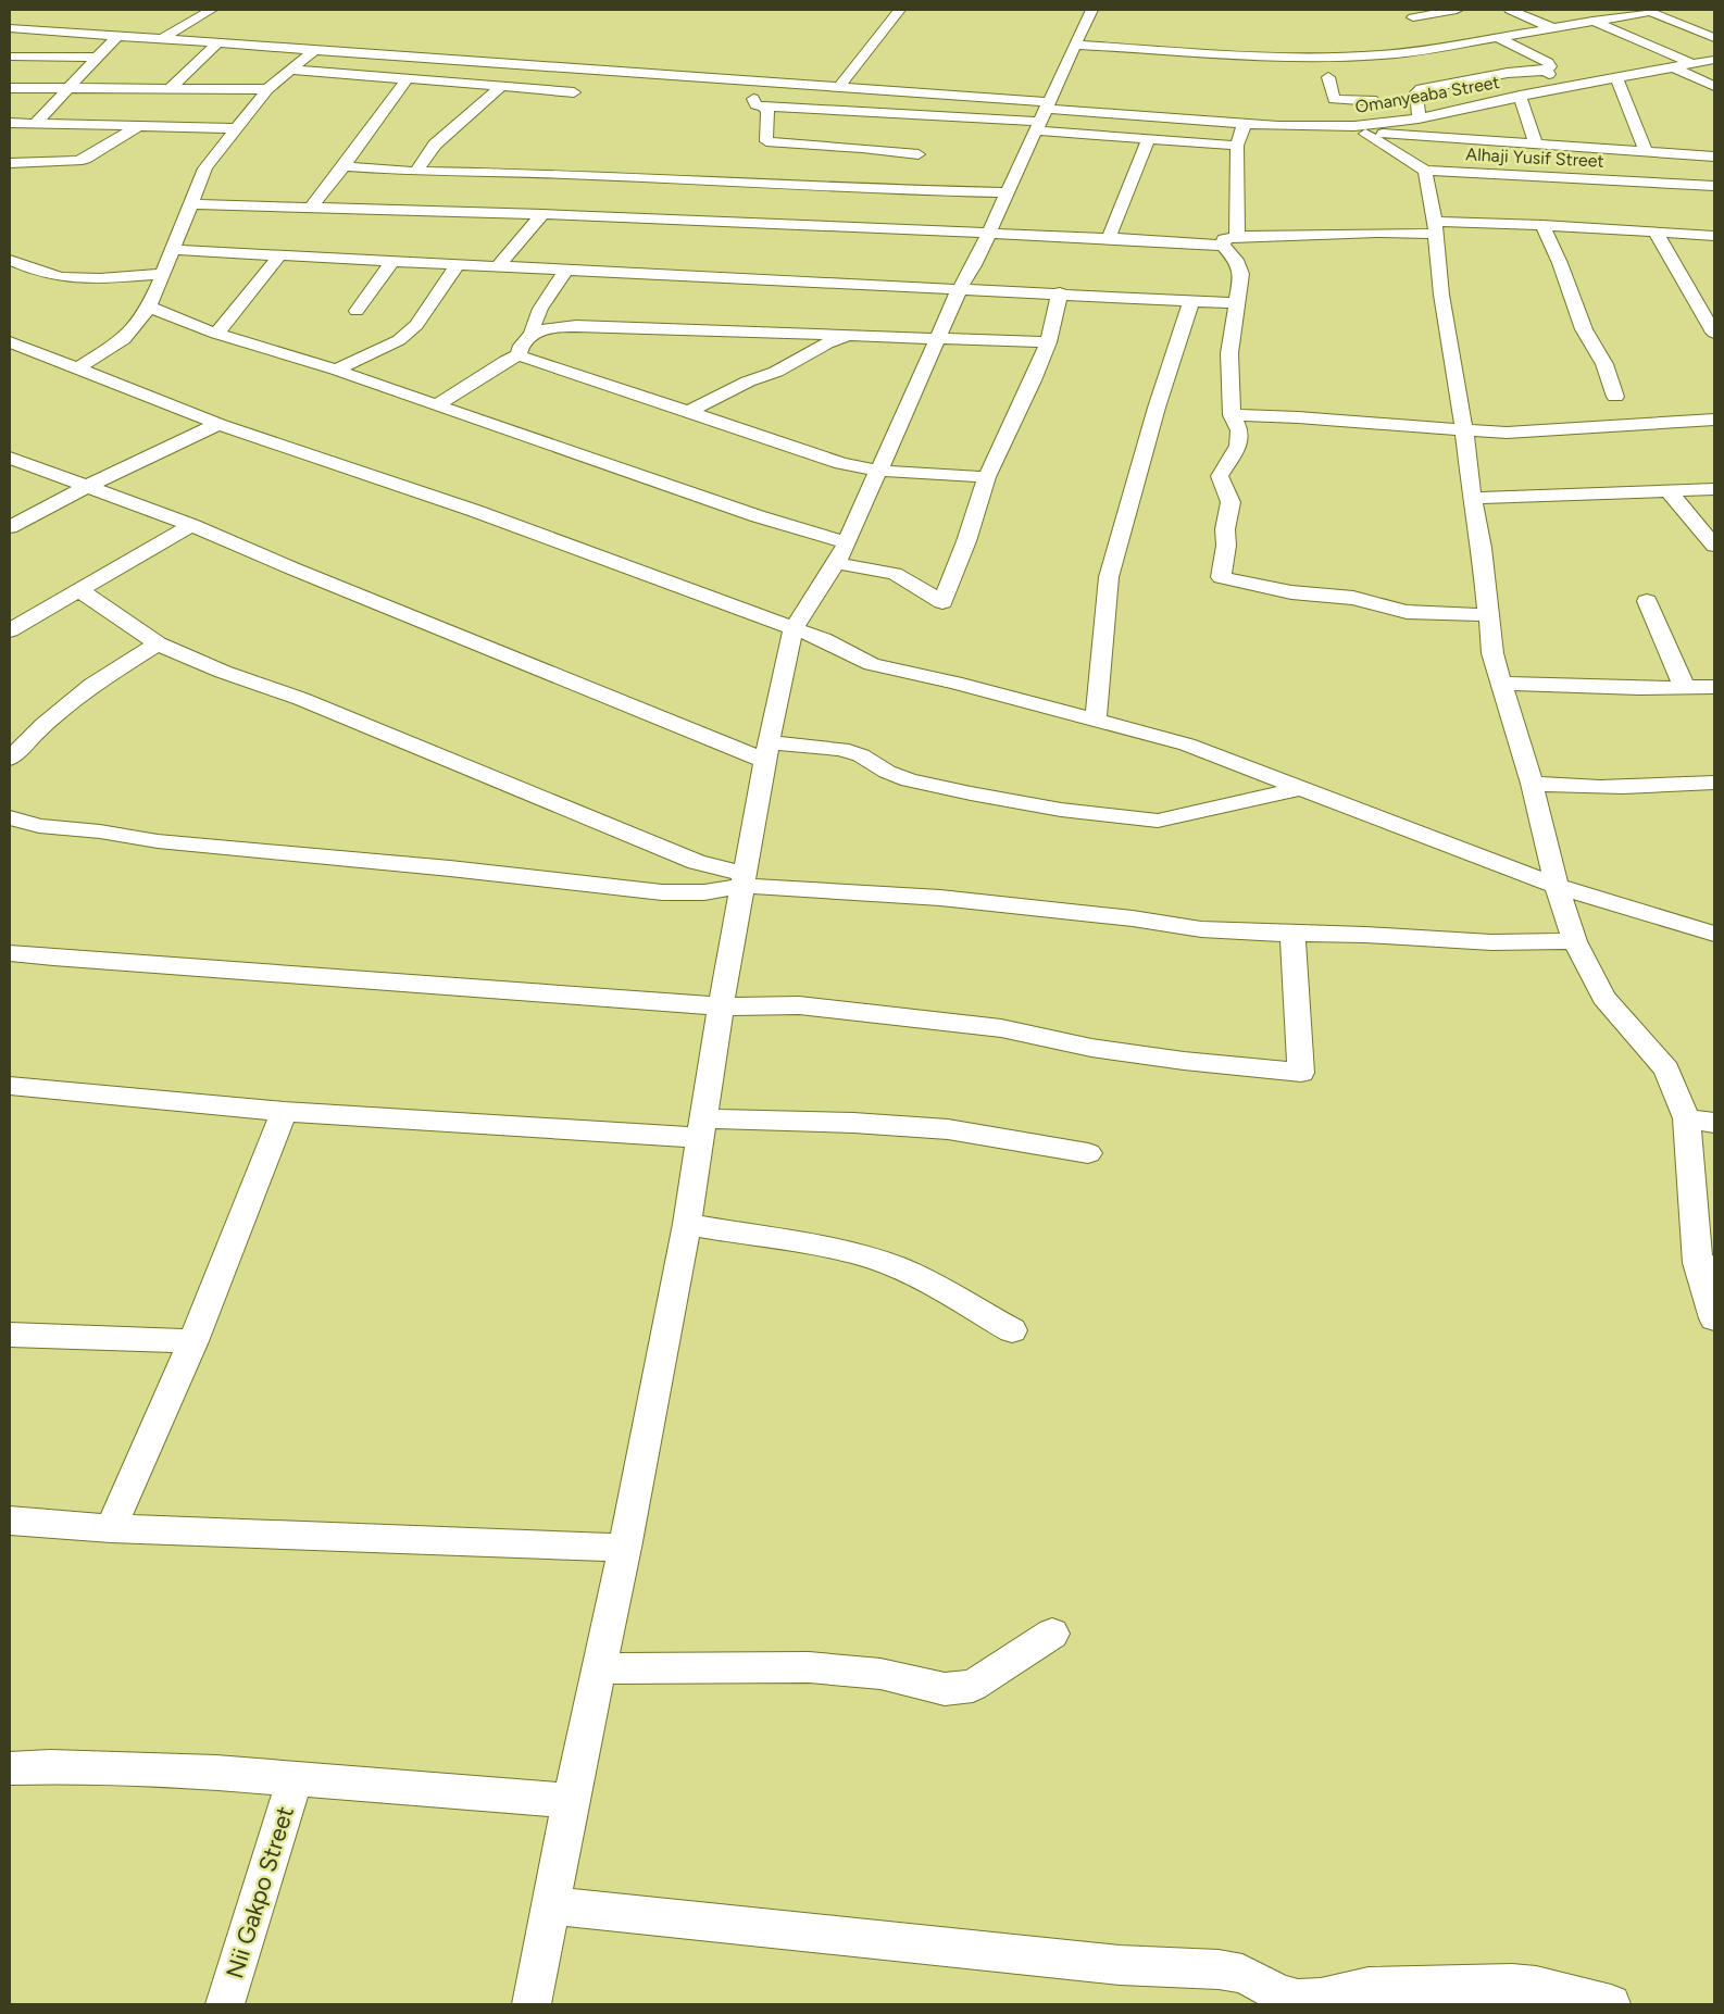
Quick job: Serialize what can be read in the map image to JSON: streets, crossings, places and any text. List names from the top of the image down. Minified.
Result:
{"streets":{"street":["Omanyeaba Street","Alhaji Yusif Street","Nii Gakpo Street"]}}
